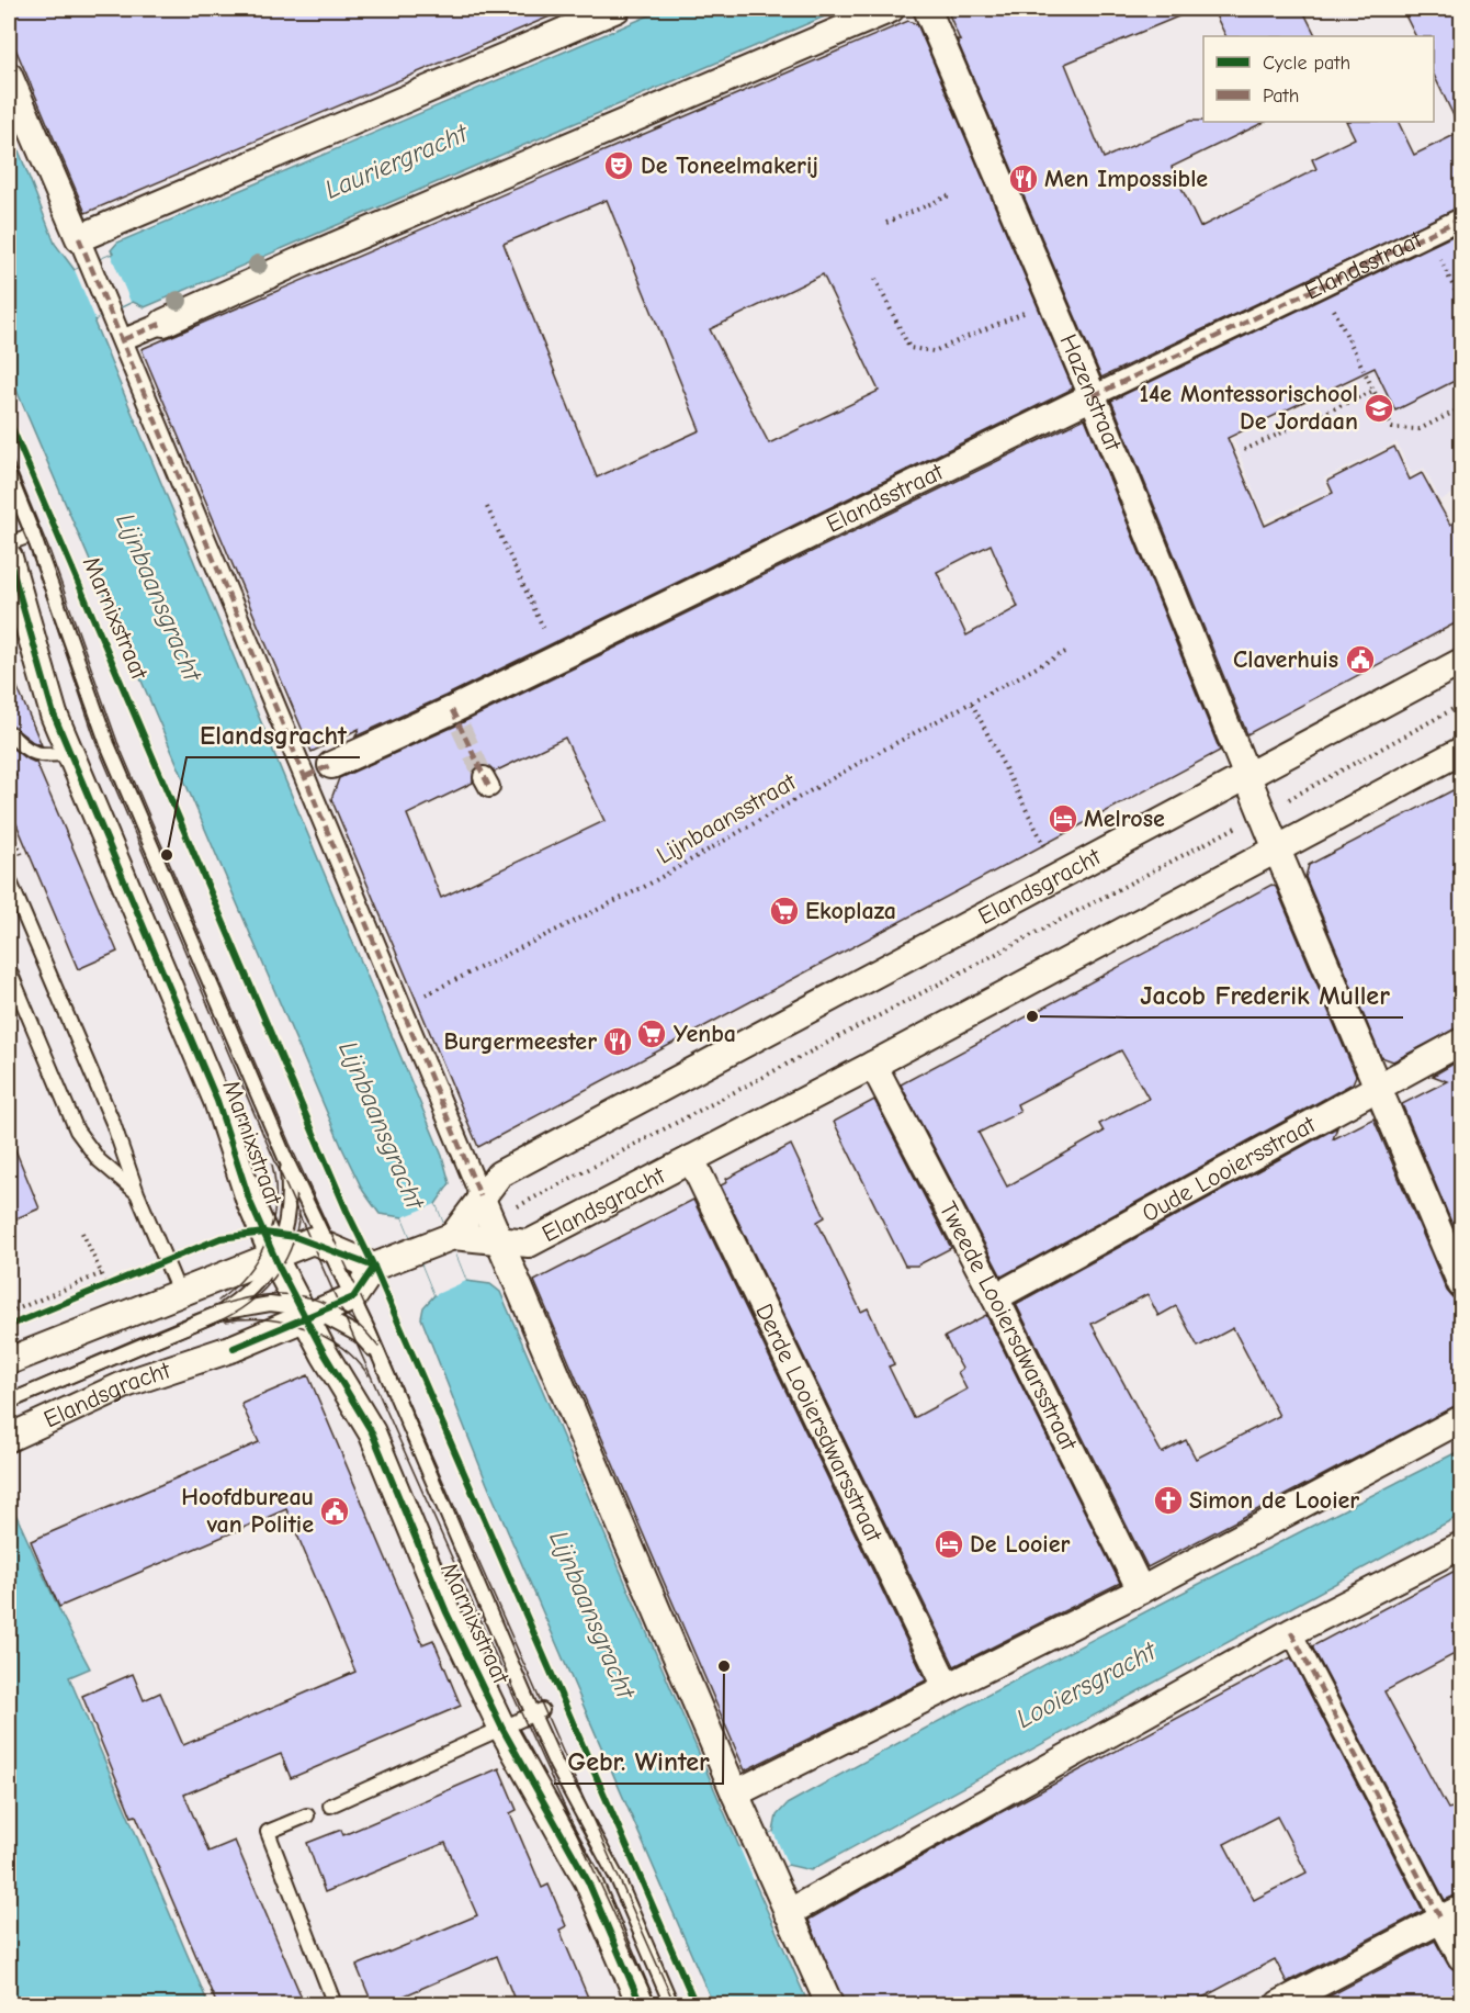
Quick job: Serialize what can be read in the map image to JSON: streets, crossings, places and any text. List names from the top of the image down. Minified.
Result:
{"streets":{"street":["Elandsstraat","Hazenstraat","Marnixstraat","Elandsgracht","Oude Looiersstraat","Tweede Looiersdwarsstraat","Derde Looiersdwarsstraat"],"path":["Lijnbaansstraat"]},"crossings":[["Elandsstraat","Hazenstraat"],["Hazenstraat","Elandsgracht"],["Hazenstraat","Oude Looiersstraat"],["Marnixstraat","Elandsgracht"],["Elandsgracht","Tweede Looiersdwarsstraat"],["Elandsgracht","Derde Looiersdwarsstraat"],["Oude Looiersstraat","Tweede Looiersdwarsstraat"]],"water":["Lauriergracht","Lijnbaansgracht","Looiersgracht"],"places":{"theatre":["De Toneelmakerij"],"restaurant":["Men Impossible","Burgermeester"],"school or university":["14e Montessorischool De Jordaan"],"public building":["Claverhuis","Hoofdbureau van Politie"],"hotel":["Melrose","De Looier"],"other":["Elandsgracht","Jacob Frederik Muller","Gebr. Winter"],"supermarket":["Ekoplaza","Yenba"],"church":["Simon de Looier"]},"legend":["Cycle path","Path"]}
